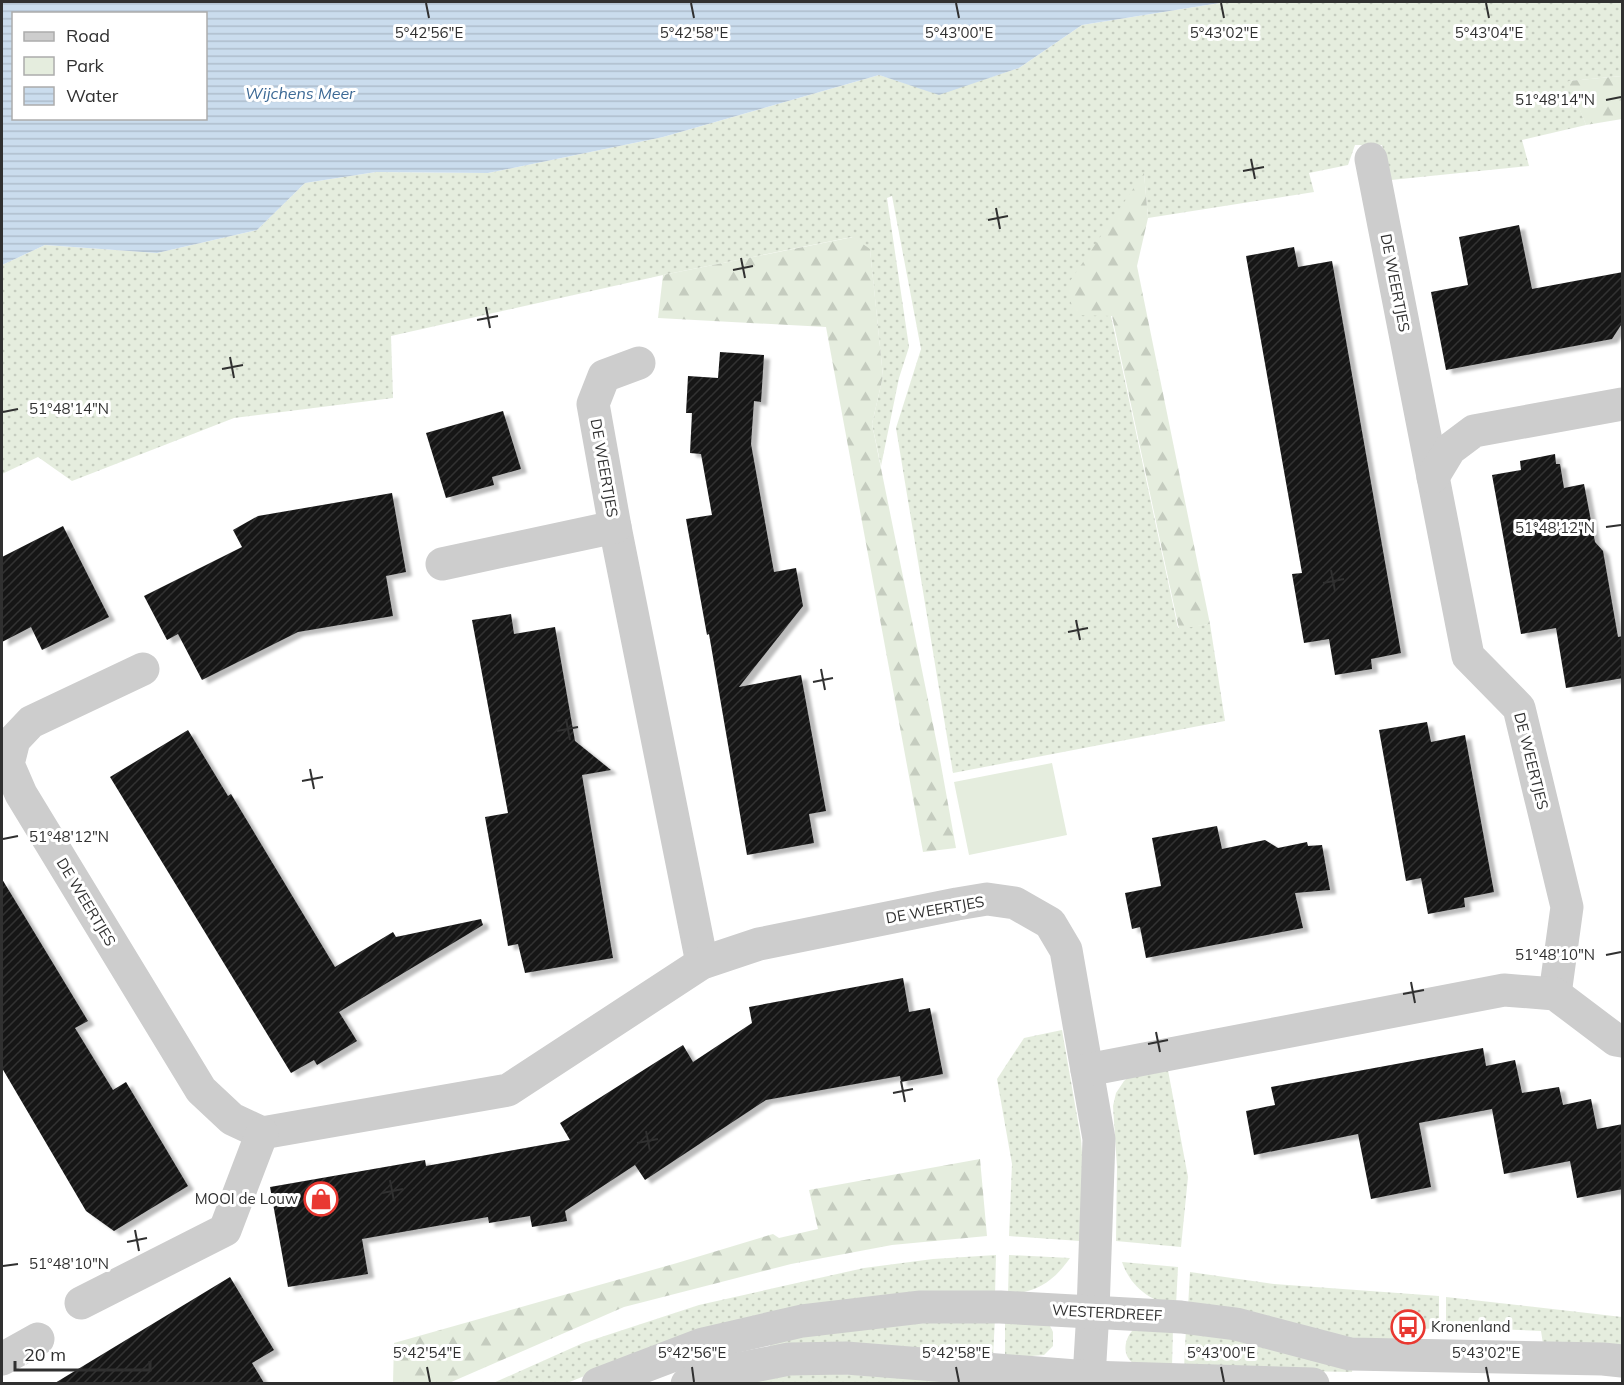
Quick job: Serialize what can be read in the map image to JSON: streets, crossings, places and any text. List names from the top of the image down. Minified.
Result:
{"streets":{"street":["DE WEERTJES","WESTERDREEF"]},"crossings":[["DE WEERTJES","WESTERDREEF"]],"water":["Wijchens Meer"],"places":{"shop":["MOOI de Louw"],"bus stop":["Kronenland"]},"legend":["Road","Park","Water"],"scale_bar":"20 m","coordinates":["5°42'56\"E","5°42'58\"E","5°43'00\"E","5°43'02\"E","5°43'04\"E","51°48'14\"N","51°48'12\"N","51°48'10\"N","5°42'54\"E"]}
